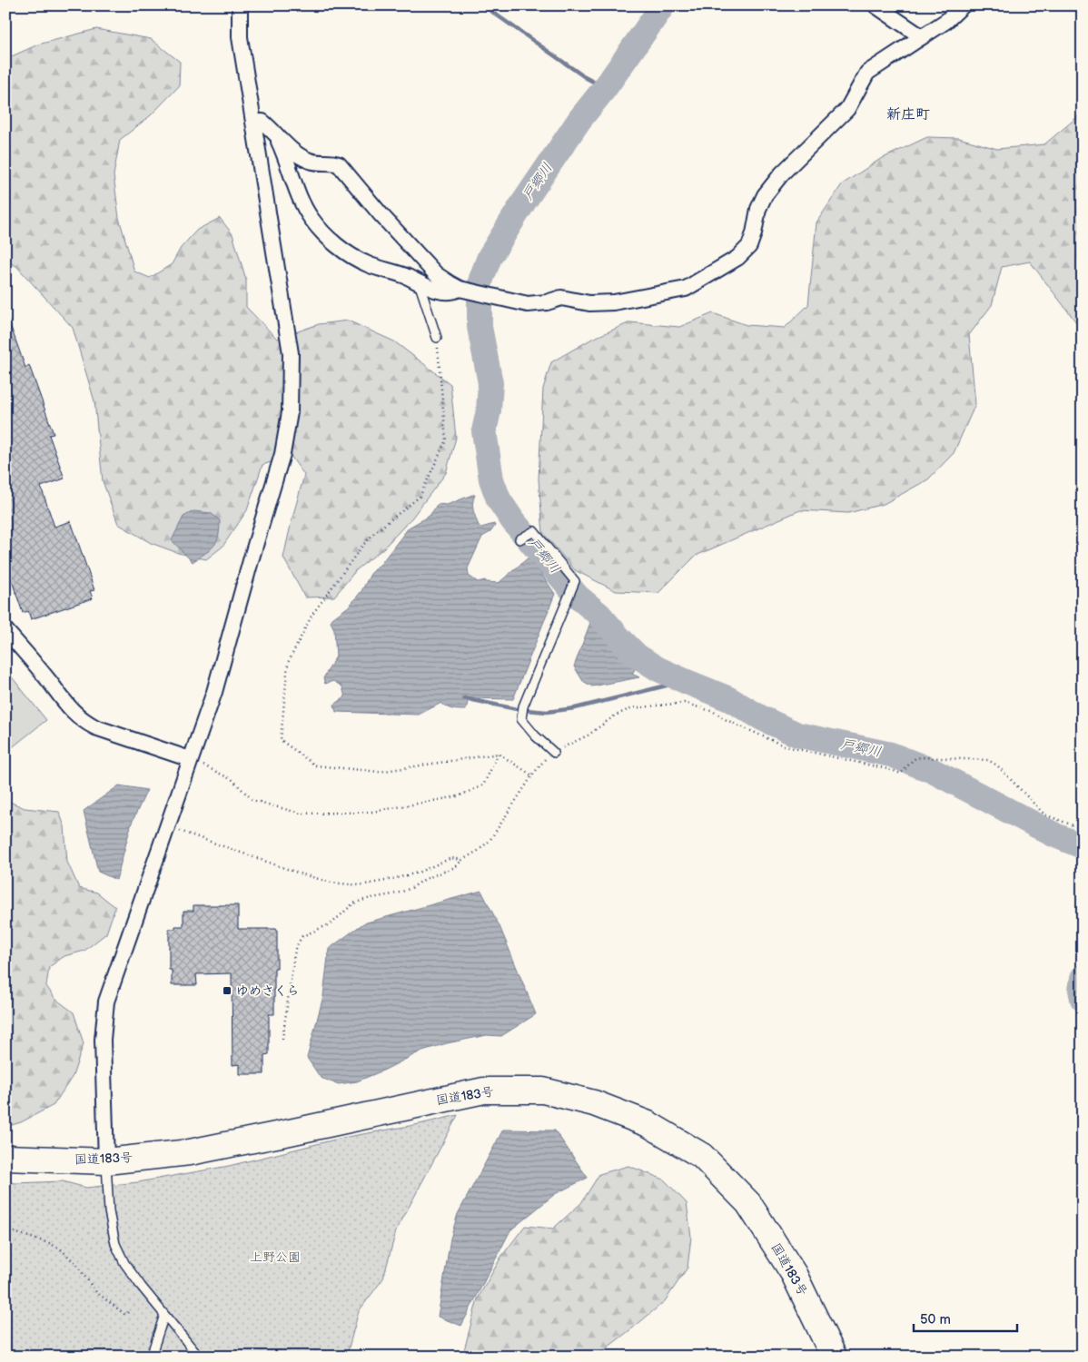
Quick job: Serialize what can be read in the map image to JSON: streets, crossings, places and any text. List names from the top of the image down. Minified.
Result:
{"streets":{"highway":["国道183号"]},"districts":["新庄町"],"water":["戸郷川"],"parks":["上野公園"],"places":{"transit":["ゆめさくら"]},"scale_bar":"50 m"}
